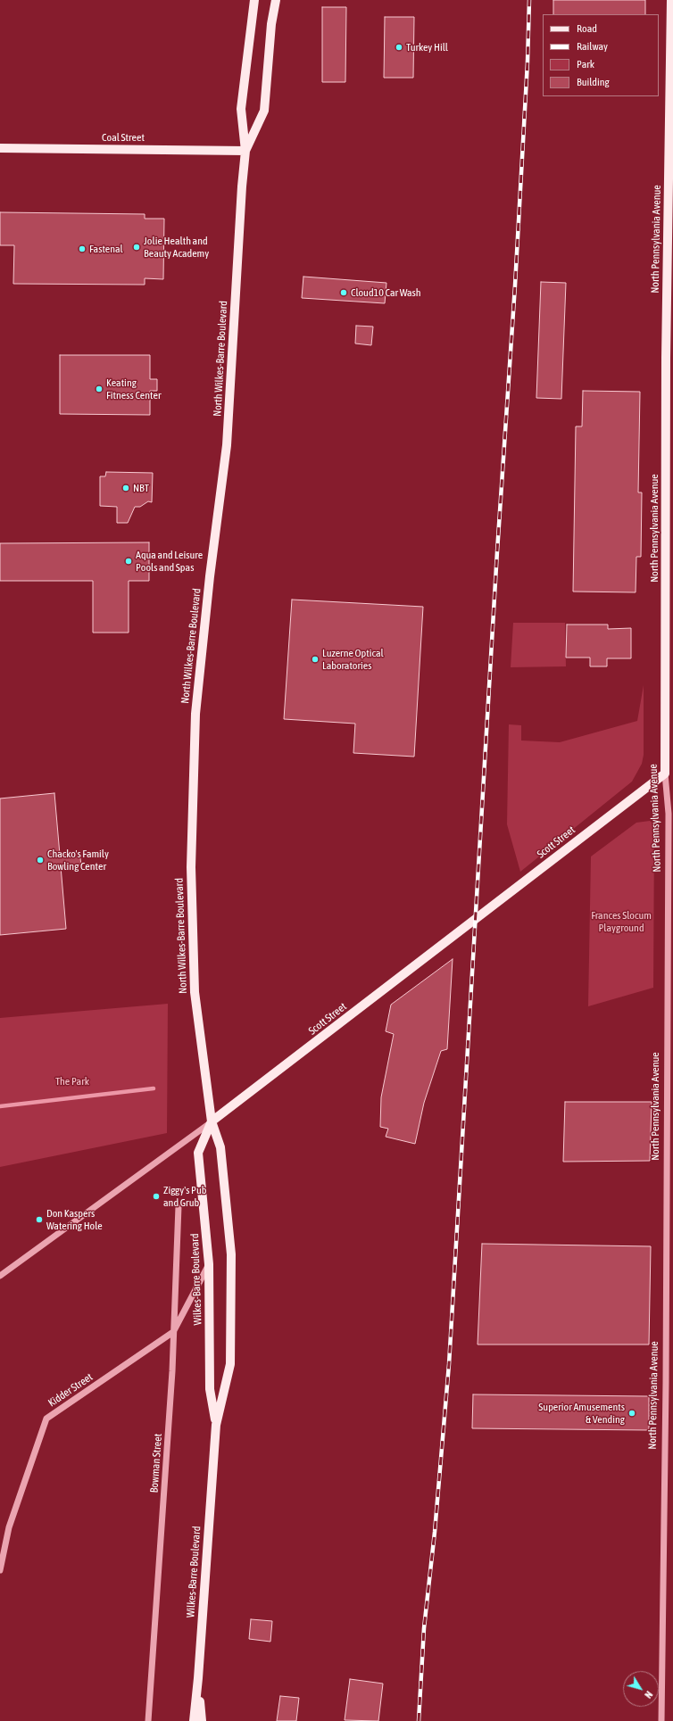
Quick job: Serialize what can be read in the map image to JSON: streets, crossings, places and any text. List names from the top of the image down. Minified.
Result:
{"streets":{"main road":["Coal Street","North Pennsylvania Avenue","North Wilkes-Barre Boulevard","Scott Street","Wilkes-Barre Boulevard"],"street":["Kidder Street","Bowman Street"]},"crossings":[["Coal Street","North Wilkes-Barre Boulevard"],["North Pennsylvania Avenue","Scott Street"],["North Wilkes-Barre Boulevard","Scott Street"],["North Wilkes-Barre Boulevard","Wilkes-Barre Boulevard"],["Scott Street","Wilkes-Barre Boulevard"],["Wilkes-Barre Boulevard","Kidder Street"],["Kidder Street","Bowman Street"]],"parks":["Frances Slocum Playground","The Park"],"places":["Turkey Hill","Jolie Health and Beauty Academy","Fastenal","Cloud10 Car Wash","Keating Fitness Center","NBT","Aqua and Leisure Pools and Spas","Luzerne Optical Laboratories","Chacko's Family Bowling Center","Ziggy's Pub and Grub","Don Kaspers Watering Hole","Superior Amusements & Vending"],"legend":["Road","Railway","Park","Building"],"north":"bottom right"}
